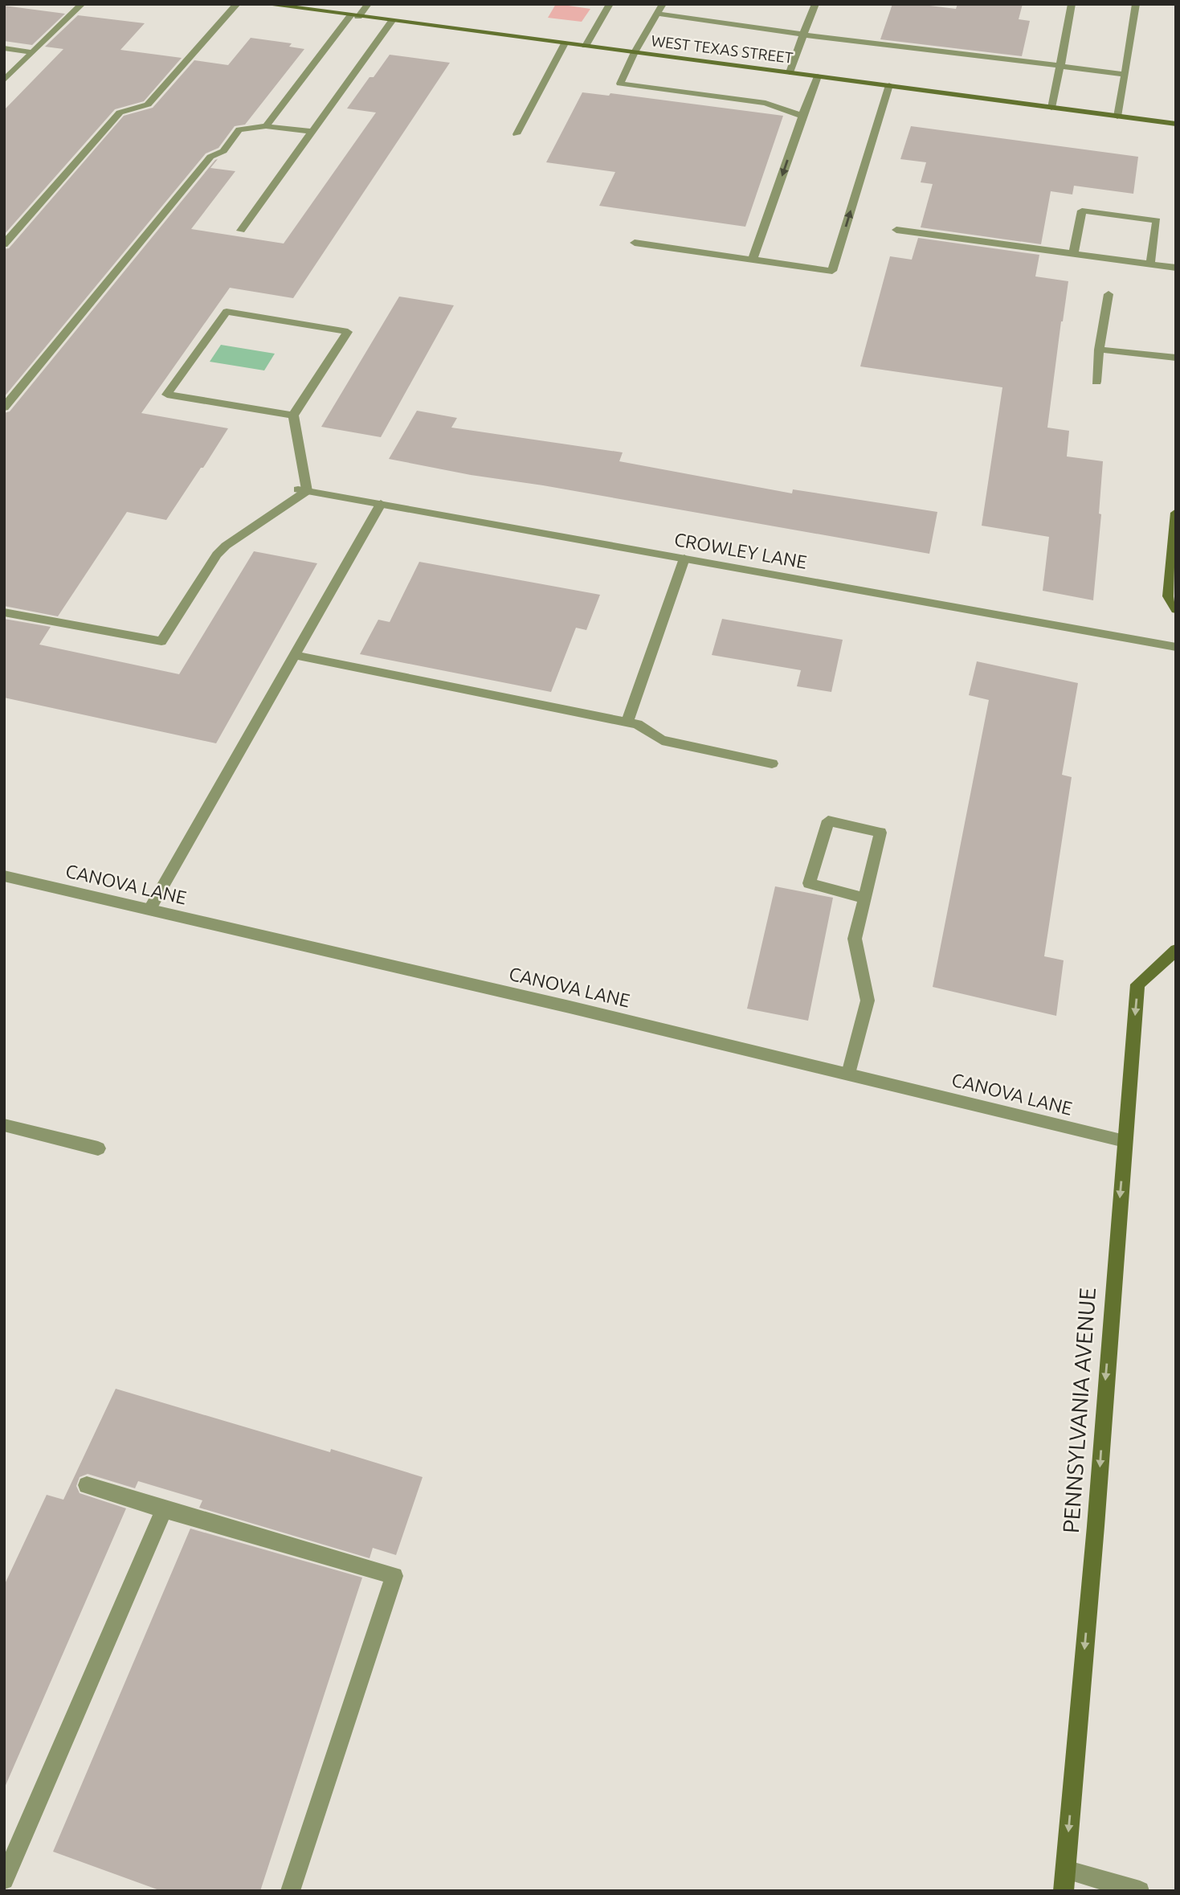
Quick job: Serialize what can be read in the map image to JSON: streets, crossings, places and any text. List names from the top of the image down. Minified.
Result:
{"streets":{"main road":["WEST TEXAS STREET","PENNSYLVANIA AVENUE"],"street":["CROWLEY LANE","CANOVA LANE"]},"crossings":[["CANOVA LANE","PENNSYLVANIA AVENUE"]],"one_way":["PENNSYLVANIA AVENUE"]}
